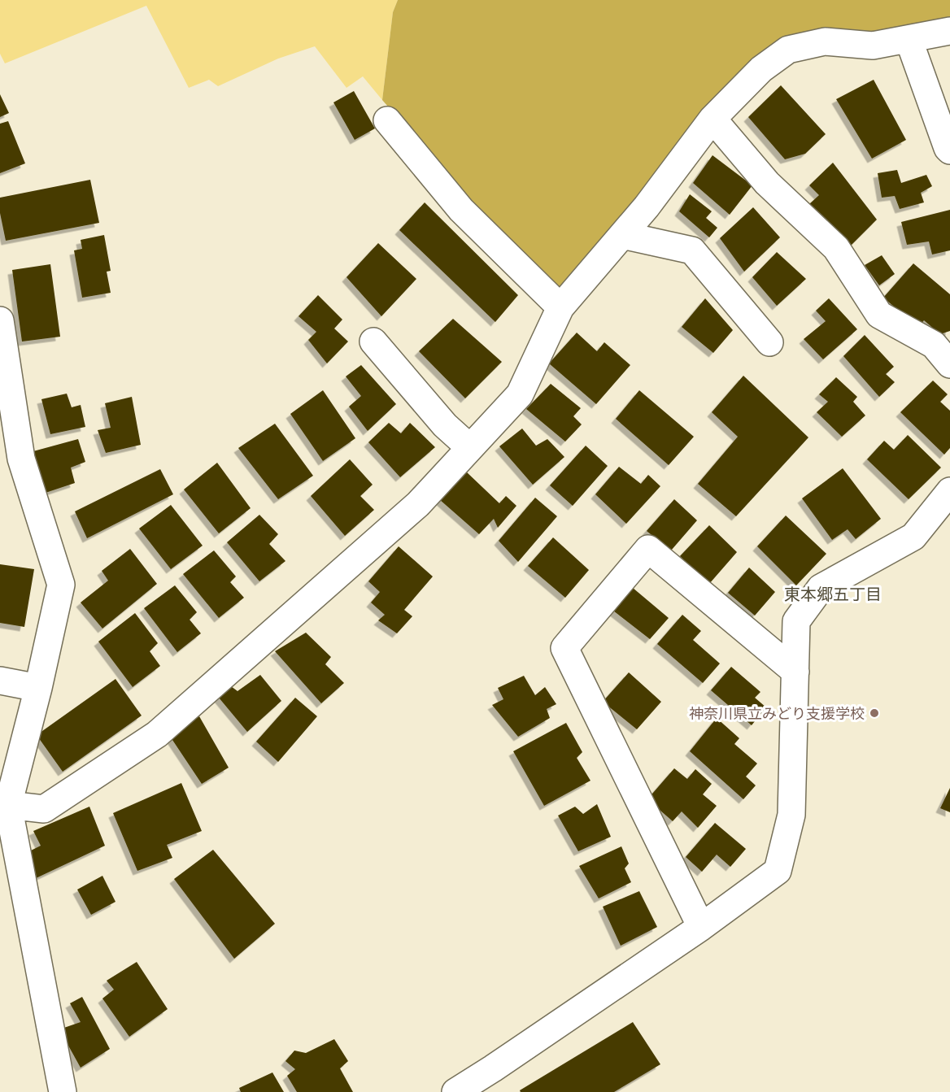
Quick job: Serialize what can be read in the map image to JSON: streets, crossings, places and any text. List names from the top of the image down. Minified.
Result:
{"districts":["東本郷五丁目"],"places":["神奈川県立みどり支援学校"]}
